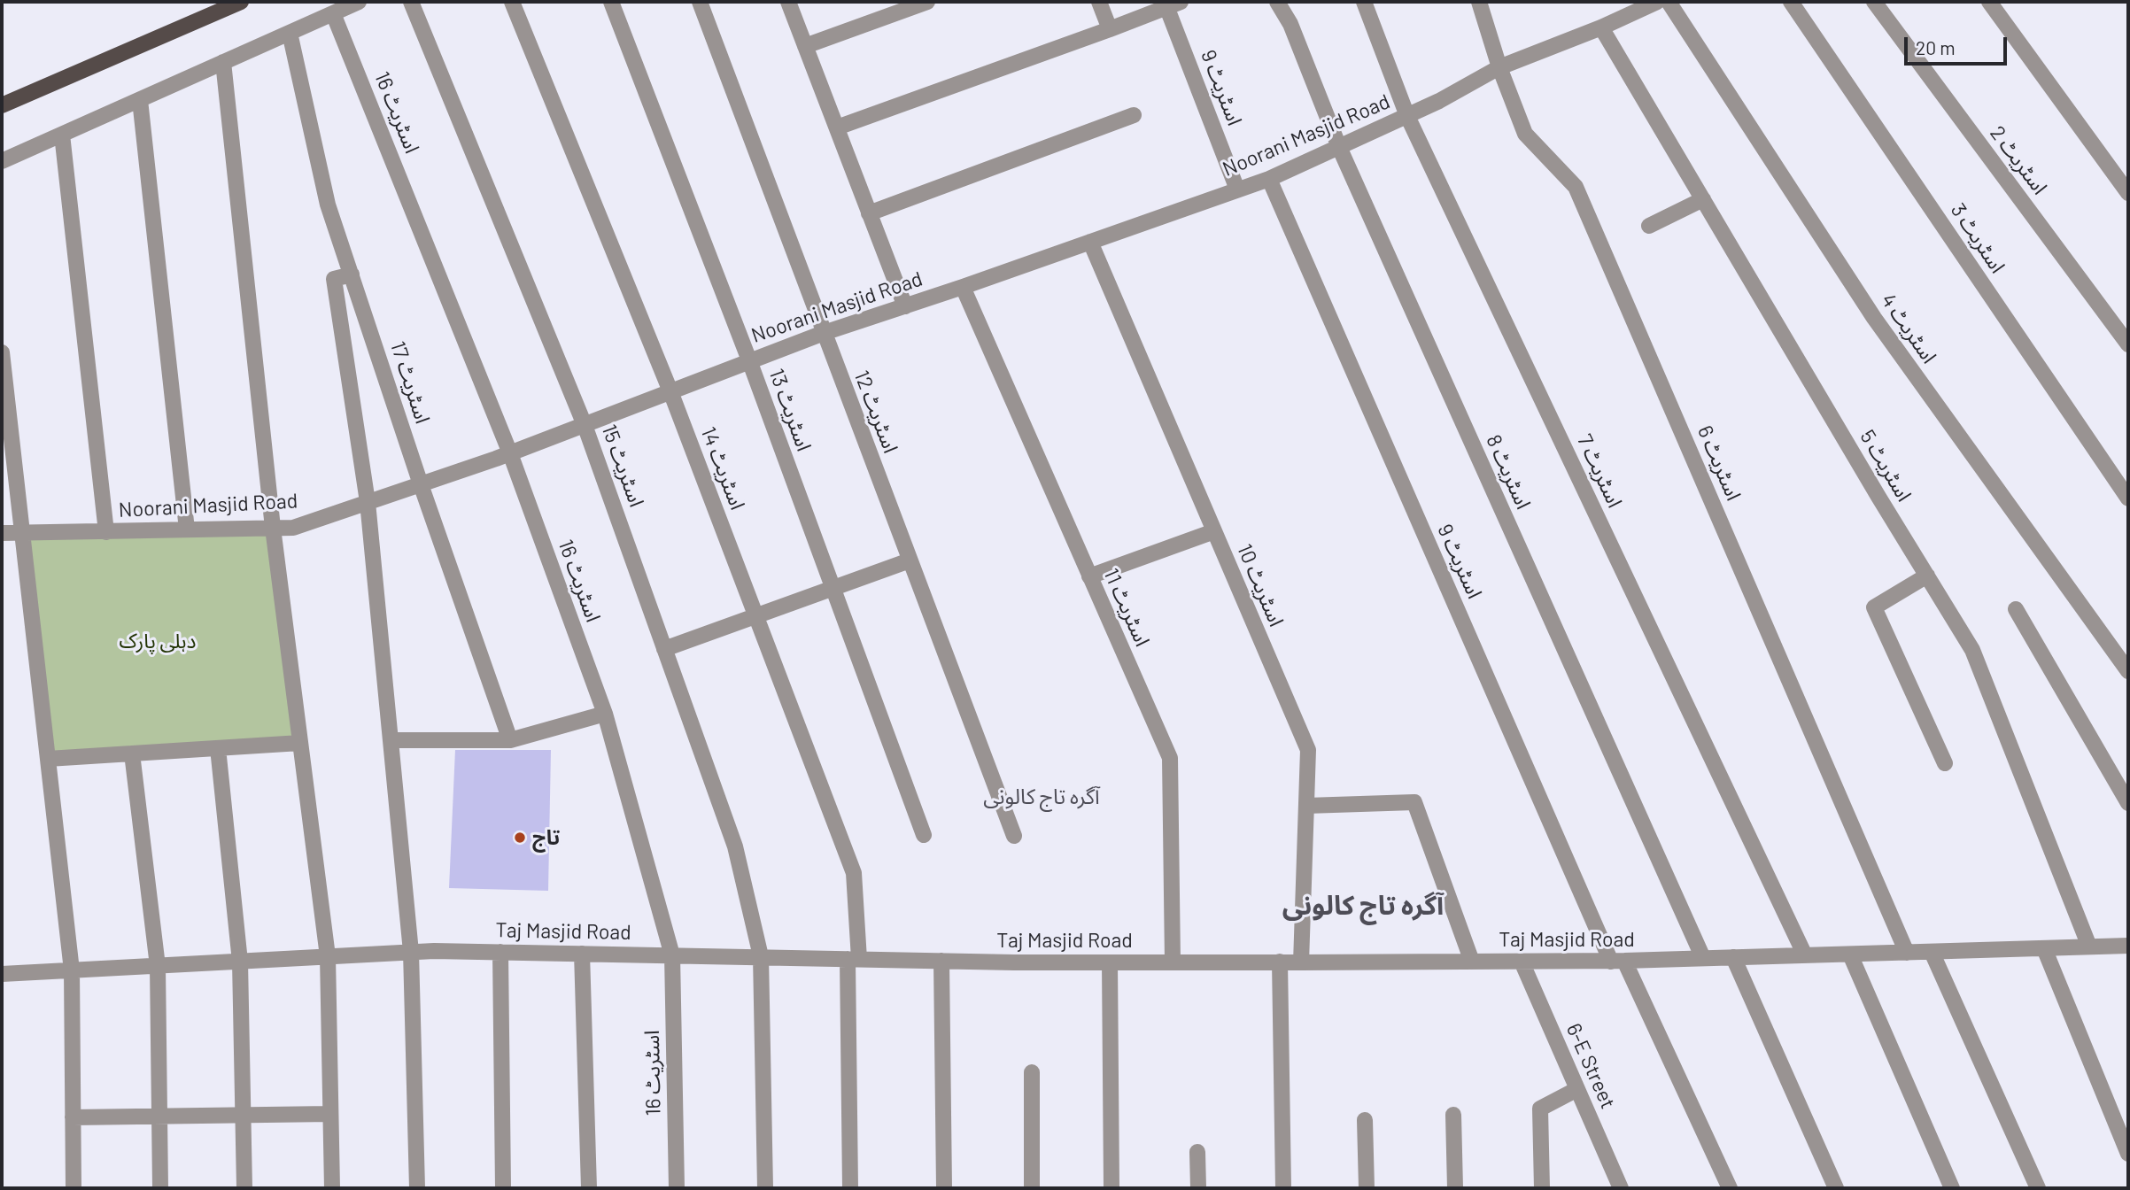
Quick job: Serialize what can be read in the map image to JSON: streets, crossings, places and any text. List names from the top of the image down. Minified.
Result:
{"streets":{"street":["اسٹریٹ 9","اسٹریٹ 16","Noorani Masjid Road","اسٹریٹ 2","اسٹریٹ 3","اسٹریٹ 4","اسٹریٹ 17","اسٹریٹ 13","اسٹریٹ 12","اسٹریٹ 6","اسٹریٹ 15","اسٹریٹ 5","اسٹریٹ 14","اسٹریٹ 7","اسٹریٹ 8","اسٹریٹ 10","اسٹریٹ 11","Taj Masjid Road","6-E Street"]},"crossings":[["اسٹریٹ 9","Noorani Masjid Road"],["اسٹریٹ 9","Taj Masjid Road"],["اسٹریٹ 16","Noorani Masjid Road"],["اسٹریٹ 16","Taj Masjid Road"],["Noorani Masjid Road","اسٹریٹ 17"],["Noorani Masjid Road","اسٹریٹ 13"],["Noorani Masjid Road","اسٹریٹ 12"],["Noorani Masjid Road","اسٹریٹ 6"],["Noorani Masjid Road","اسٹریٹ 15"],["Noorani Masjid Road","اسٹریٹ 5"],["Noorani Masjid Road","اسٹریٹ 14"],["Noorani Masjid Road","اسٹریٹ 7"],["Noorani Masjid Road","اسٹریٹ 8"],["Noorani Masjid Road","اسٹریٹ 10"],["Noorani Masjid Road","اسٹریٹ 11"],["اسٹریٹ 6","Taj Masjid Road"],["اسٹریٹ 15","Taj Masjid Road"],["اسٹریٹ 5","Taj Masjid Road"],["اسٹریٹ 14","Taj Masjid Road"],["اسٹریٹ 7","Taj Masjid Road"],["اسٹریٹ 8","Taj Masjid Road"],["اسٹریٹ 10","Taj Masjid Road"],["اسٹریٹ 11","Taj Masjid Road"],["Taj Masjid Road","6-E Street"]],"districts":["آگرہ تاج کالونی","آگرہ تاج کالونی"],"parks":["دہلی پارک"],"places":["تاج"],"scale_bar":"20 m"}
